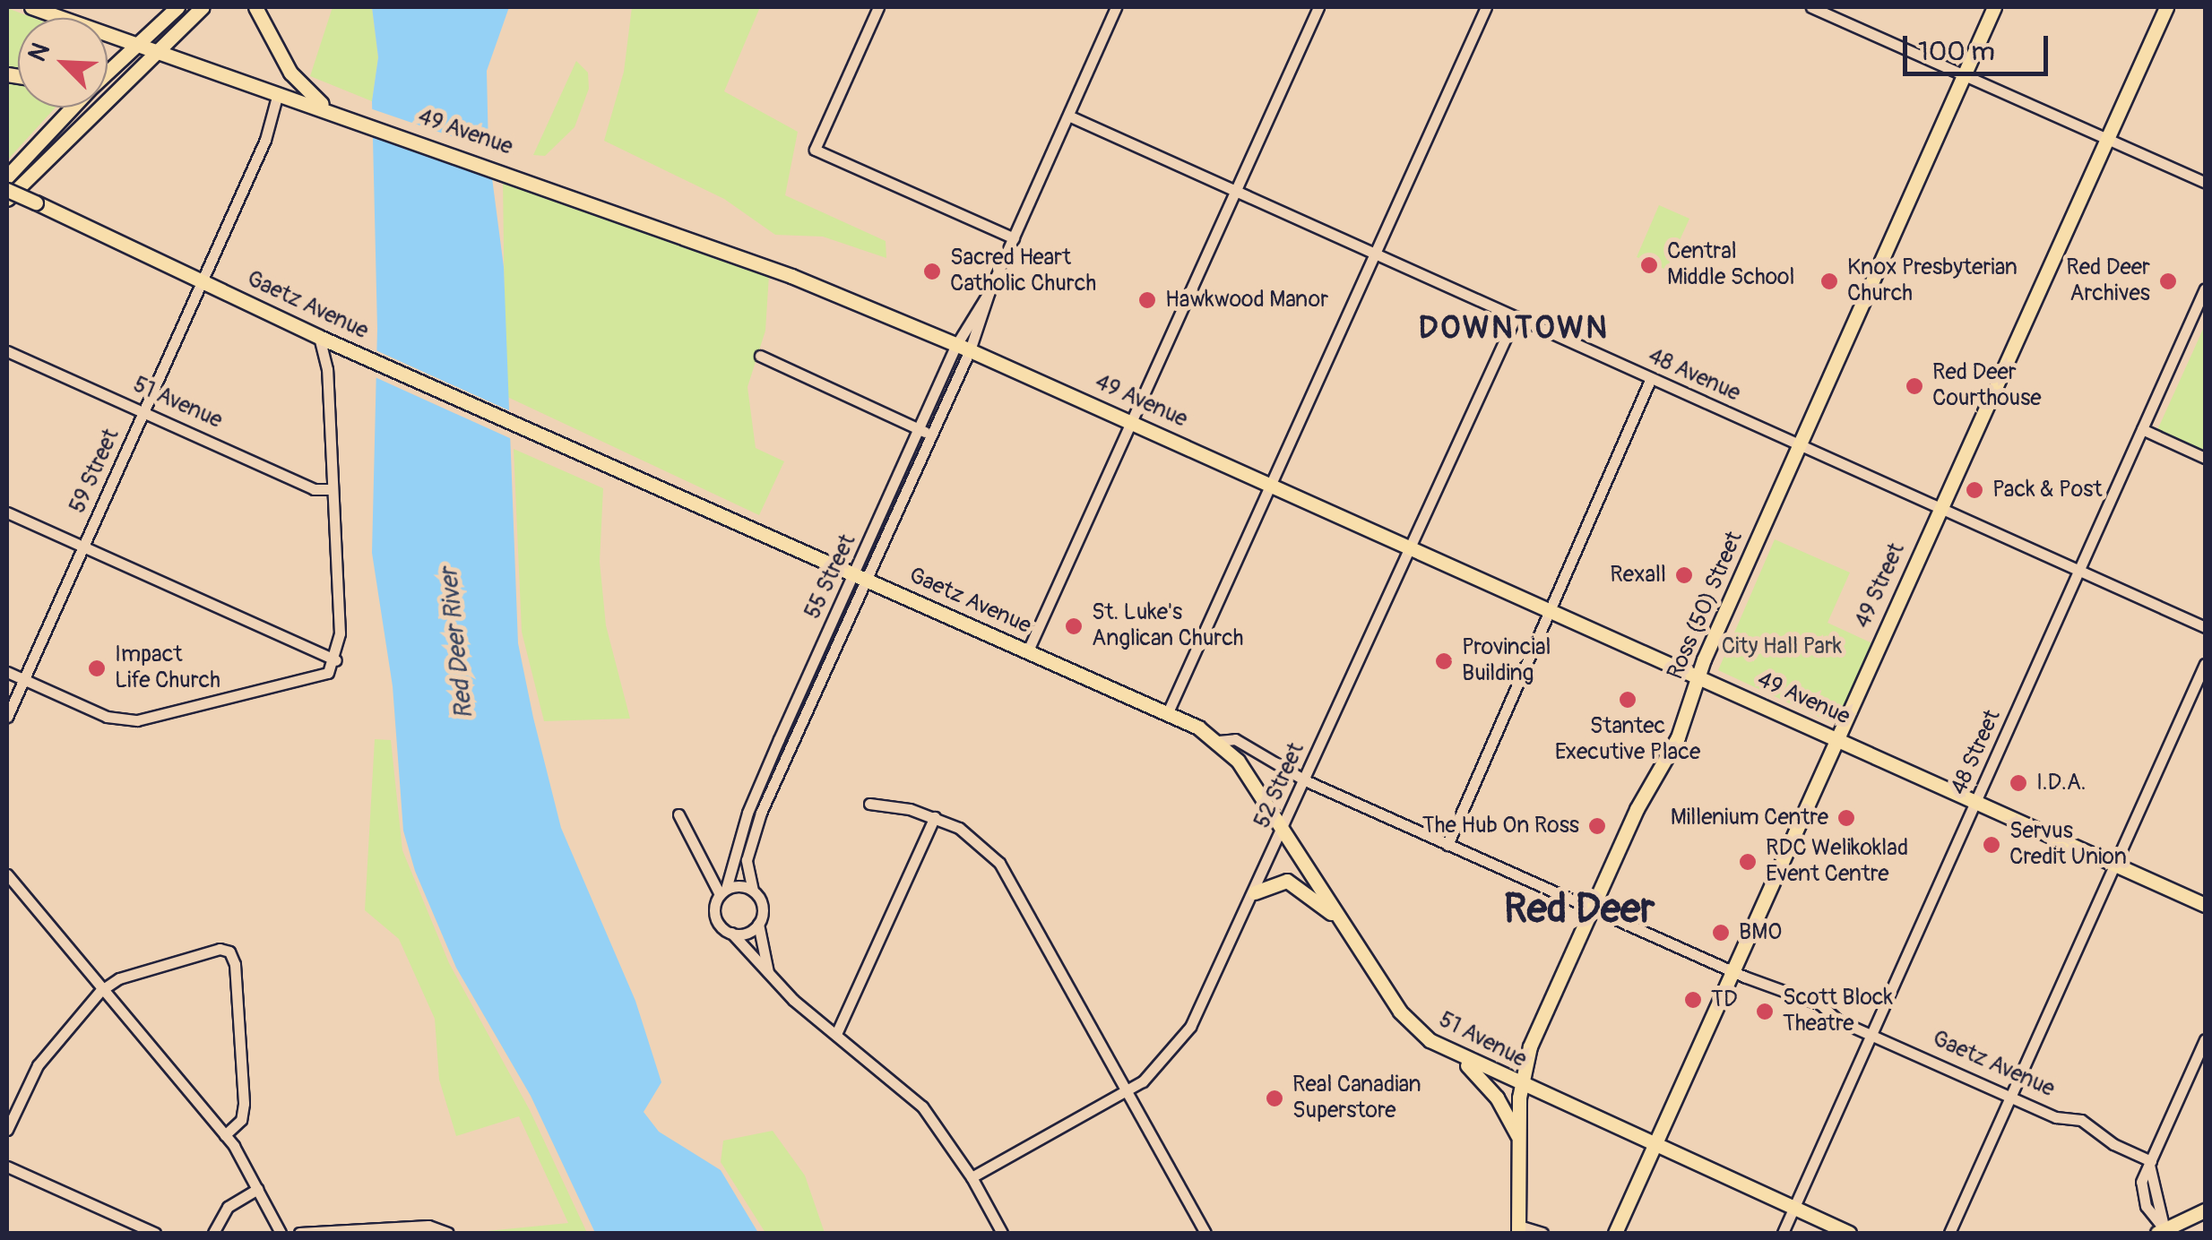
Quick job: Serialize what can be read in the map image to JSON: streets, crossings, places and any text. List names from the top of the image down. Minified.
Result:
{"streets":{"main road":["49 Avenue","Gaetz Avenue","51 Avenue","49 Street","Ross (50) Street"],"street":["48 Avenue","59 Street","55 Street","48 Street","52 Street"]},"crossings":[["49 Avenue","59 Street"],["49 Avenue","55 Street"],["49 Avenue","49 Street"],["49 Avenue","Ross (50) Street"],["49 Avenue","48 Street"],["49 Avenue","52 Street"],["Gaetz Avenue","51 Avenue"],["Gaetz Avenue","59 Street"],["Gaetz Avenue","55 Street"],["Gaetz Avenue","49 Street"],["Gaetz Avenue","Ross (50) Street"],["Gaetz Avenue","48 Street"],["Gaetz Avenue","52 Street"],["48 Avenue","55 Street"],["48 Avenue","49 Street"],["48 Avenue","Ross (50) Street"],["48 Avenue","48 Street"],["48 Avenue","52 Street"],["51 Avenue","59 Street"],["51 Avenue","49 Street"],["51 Avenue","Ross (50) Street"],["51 Avenue","48 Street"],["51 Avenue","52 Street"]],"districts":["DOWNTOWN","Red Deer"],"water":["Red Deer River"],"parks":["City Hall Park"],"places":["Central Middle School","Sacred Heart Catholic Church","Knox Presbyterian Church","Red Deer Archives","Hawkwood Manor","Red Deer Courthouse","Pack & Post","Rexall","St. Luke's Anglican Church","Provincial Building","Impact Life Church","Stantec Executive Place","I.D.A.","Millenium Centre","The Hub On Ross","Servus Credit Union","RDC Welikoklad Event Centre","BMO","TD","Scott Block Theatre","Real Canadian Superstore"],"scale_bar":"100 m","north":"top left"}
